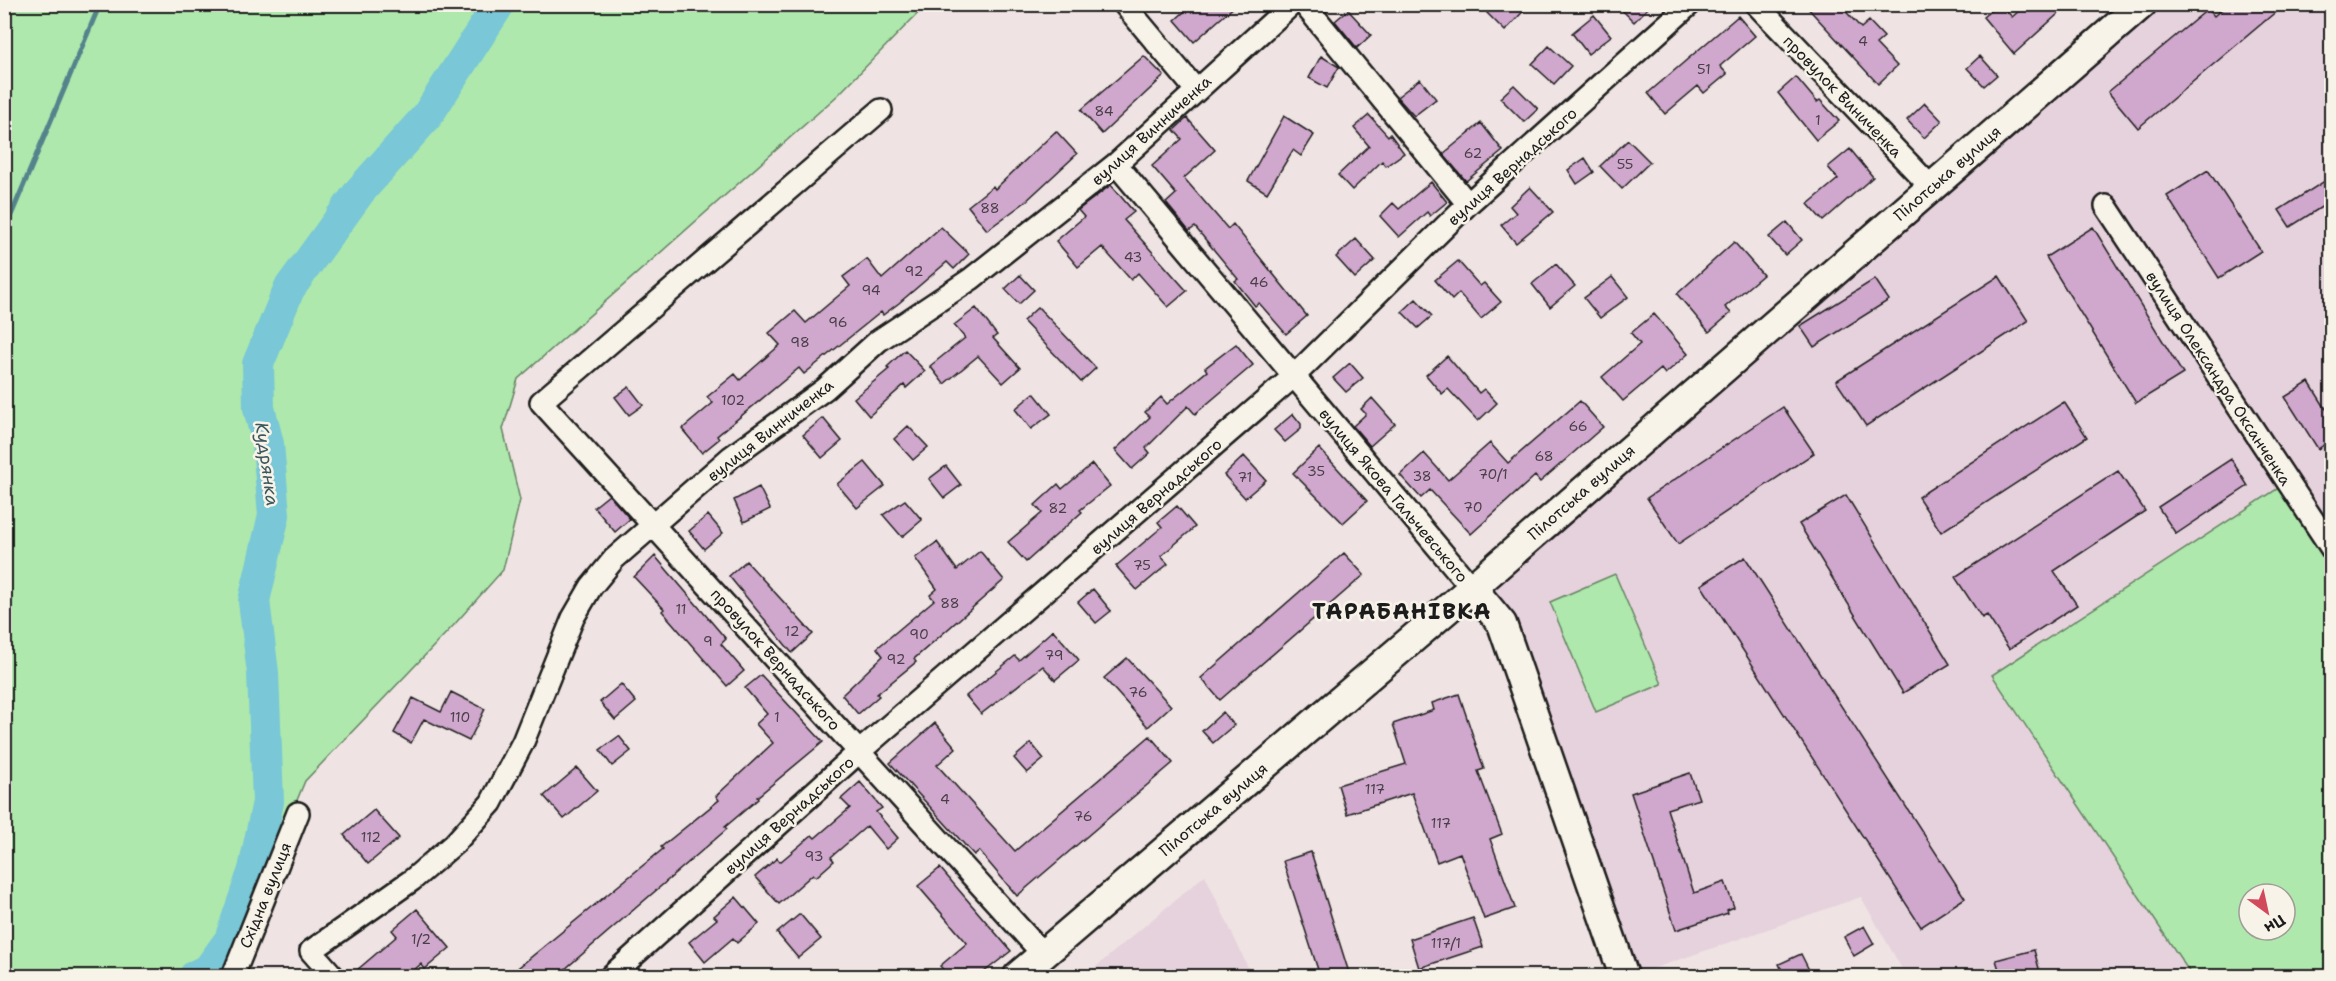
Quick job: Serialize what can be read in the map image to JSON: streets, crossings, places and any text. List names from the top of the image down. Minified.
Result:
{"streets":{"street":["провулок Виниченка","вулиця Винниченка","вулиця Вернадського","Пілотська вулиця","вулиця Олександра Оксанченка","вулиця Якова Гальчевського","провулок Вернадського","Східна вулиця"]},"crossings":[["провулок Виниченка","Пілотська вулиця"],["вулиця Винниченка","вулиця Якова Гальчевського"],["вулиця Винниченка","провулок Вернадського"],["вулиця Вернадського","вулиця Якова Гальчевського"],["вулиця Вернадського","провулок Вернадського"],["Пілотська вулиця","вулиця Якова Гальчевського"],["Пілотська вулиця","провулок Вернадського"]],"districts":["ТАРАБАНІВКА"],"water":["Кудрянка"],"house_numbers":["4","51","84","1","62","55","88","43","92","46","94","96","98","102","66","68","35","70/1","38","71","70","82","75","88","11","12","90","9","79","92","76","110","1","117","4","76","117","112","93","1/2","117/1"],"north":"bottom right"}
